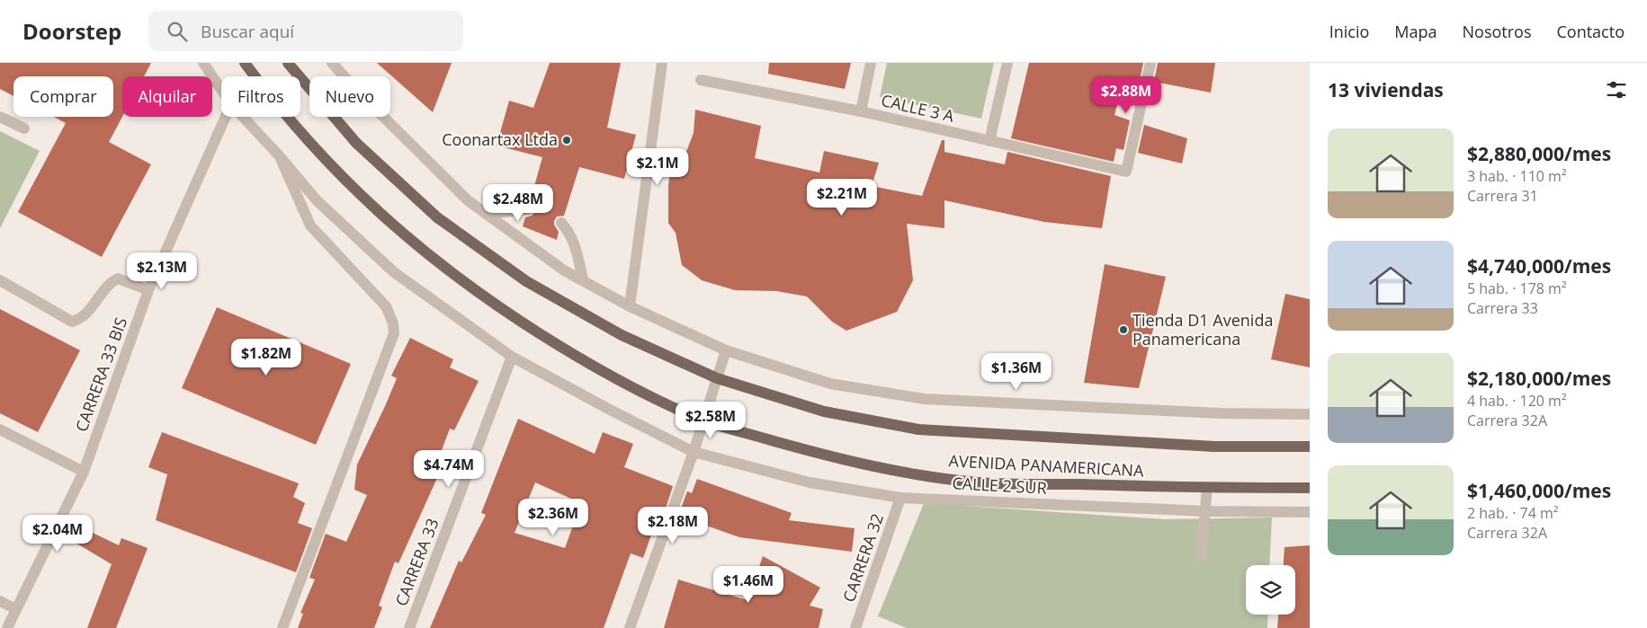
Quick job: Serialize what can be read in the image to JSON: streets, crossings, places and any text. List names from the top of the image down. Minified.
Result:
{"streets":{"main road":["AVENIDA PANAMERICANA"],"street":["CALLE 3 A","CARRERA 33 BIS","CALLE 2 SUR","CARRERA 32","CARRERA 33"]},"crossings":[["CALLE 2 SUR","CARRERA 32"],["CALLE 2 SUR","CARRERA 33"]],"places":["Coonartax Ltda","Tienda D1 Avenida Panamericana"],"page":{"header":"Doorstep","search":"Buscar aquí","nav":["Inicio","Mapa","Nosotros","Contacto"],"heading":"13 viviendas","price":["$2.88M","$2.1M","$2.21M","$2.48M","$2.13M","$1.82M","$1.36M","$2.58M","$4.74M","$2.36M","$2.18M","$2.04M","$1.46M"],"chip":["Comprar","Alquilar","Filtros","Nuevo"],"list":[{"name":"$2,880,000/mes","note":"3 hab. · 110 m² · Carrera 31"},{"name":"$4,740,000/mes","note":"5 hab. · 178 m² · Carrera 33"},{"name":"$2,180,000/mes","note":"4 hab. · 120 m² · Carrera 32A"},{"name":"$1,460,000/mes","note":"2 hab. · 74 m² · Carrera 32A"}]}}
